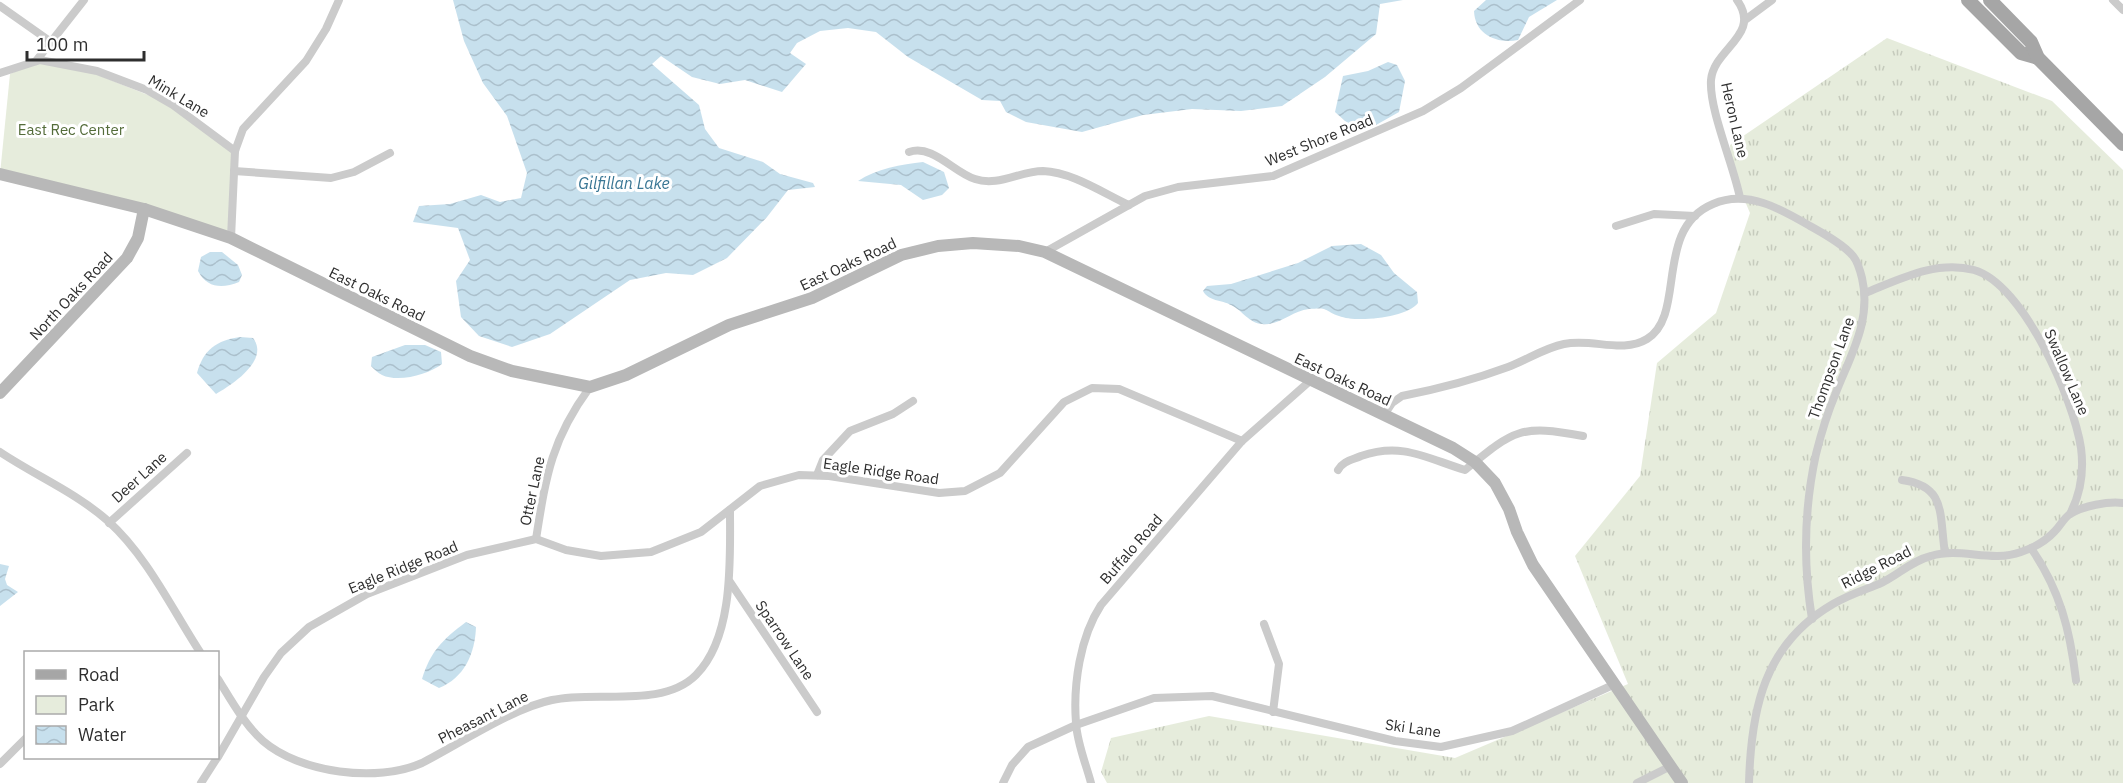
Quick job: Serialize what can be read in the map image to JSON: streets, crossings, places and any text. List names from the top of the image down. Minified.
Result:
{"streets":{"street":["Mink Lane","Heron Lane","West Shore Road","East Oaks Road","North Oaks Road","Thompson Lane","Swallow Lane","Eagle Ridge Road","Deer Lane","Otter Lane","Buffalo Road","Ridge Road","Sparrow Lane","Pheasant Lane","Ski Lane"]},"crossings":[["Heron Lane","Thompson Lane"],["West Shore Road","East Oaks Road"],["East Oaks Road","North Oaks Road"],["East Oaks Road","Otter Lane"],["East Oaks Road","Buffalo Road"],["East Oaks Road","Ski Lane"],["Thompson Lane","Swallow Lane"],["Thompson Lane","Ridge Road"],["Swallow Lane","Ridge Road"],["Eagle Ridge Road","Otter Lane"],["Eagle Ridge Road","Buffalo Road"],["Eagle Ridge Road","Pheasant Lane"],["Buffalo Road","Ski Lane"],["Sparrow Lane","Pheasant Lane"]],"water":["Gilfillan Lake"],"parks":["East Rec Center"],"legend":["Road","Park","Water"],"scale_bar":"100 m"}
